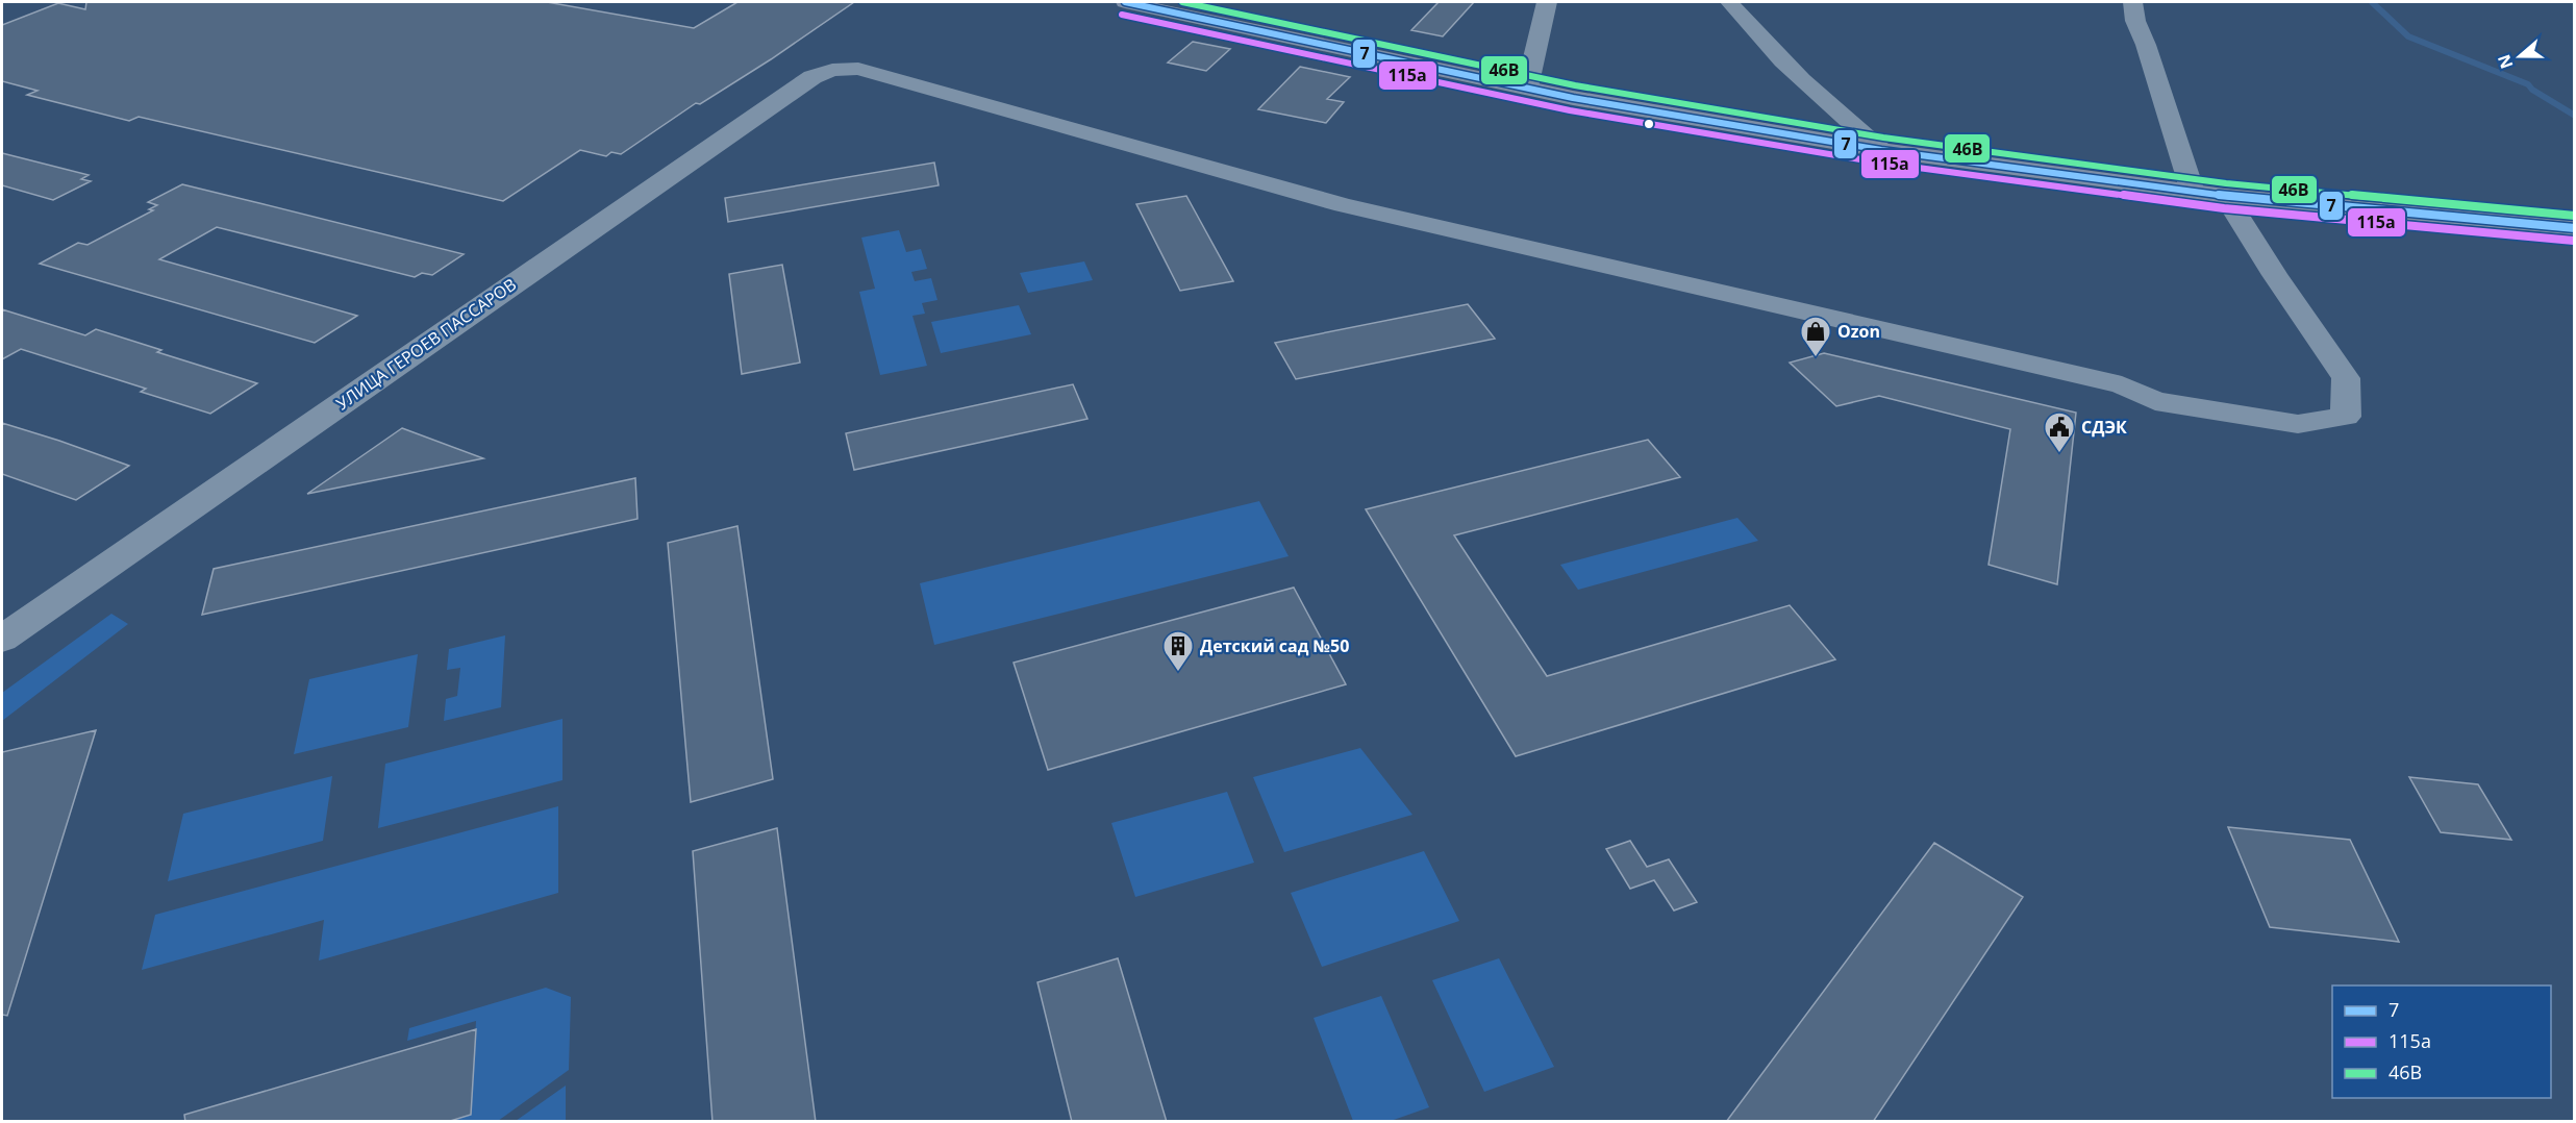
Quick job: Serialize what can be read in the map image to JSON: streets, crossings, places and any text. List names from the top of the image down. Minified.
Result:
{"streets":{"street":["УЛИЦА ГЕРОЕВ ПАССАРОВ"]},"places":{"shop":["Ozon"],"public building":["СДЭК"],"building":["Детский сад №50"]},"lines":["transit line 7","transit line 46В","transit line 115а"],"legend":["7","115а","46В"],"north":"left"}
